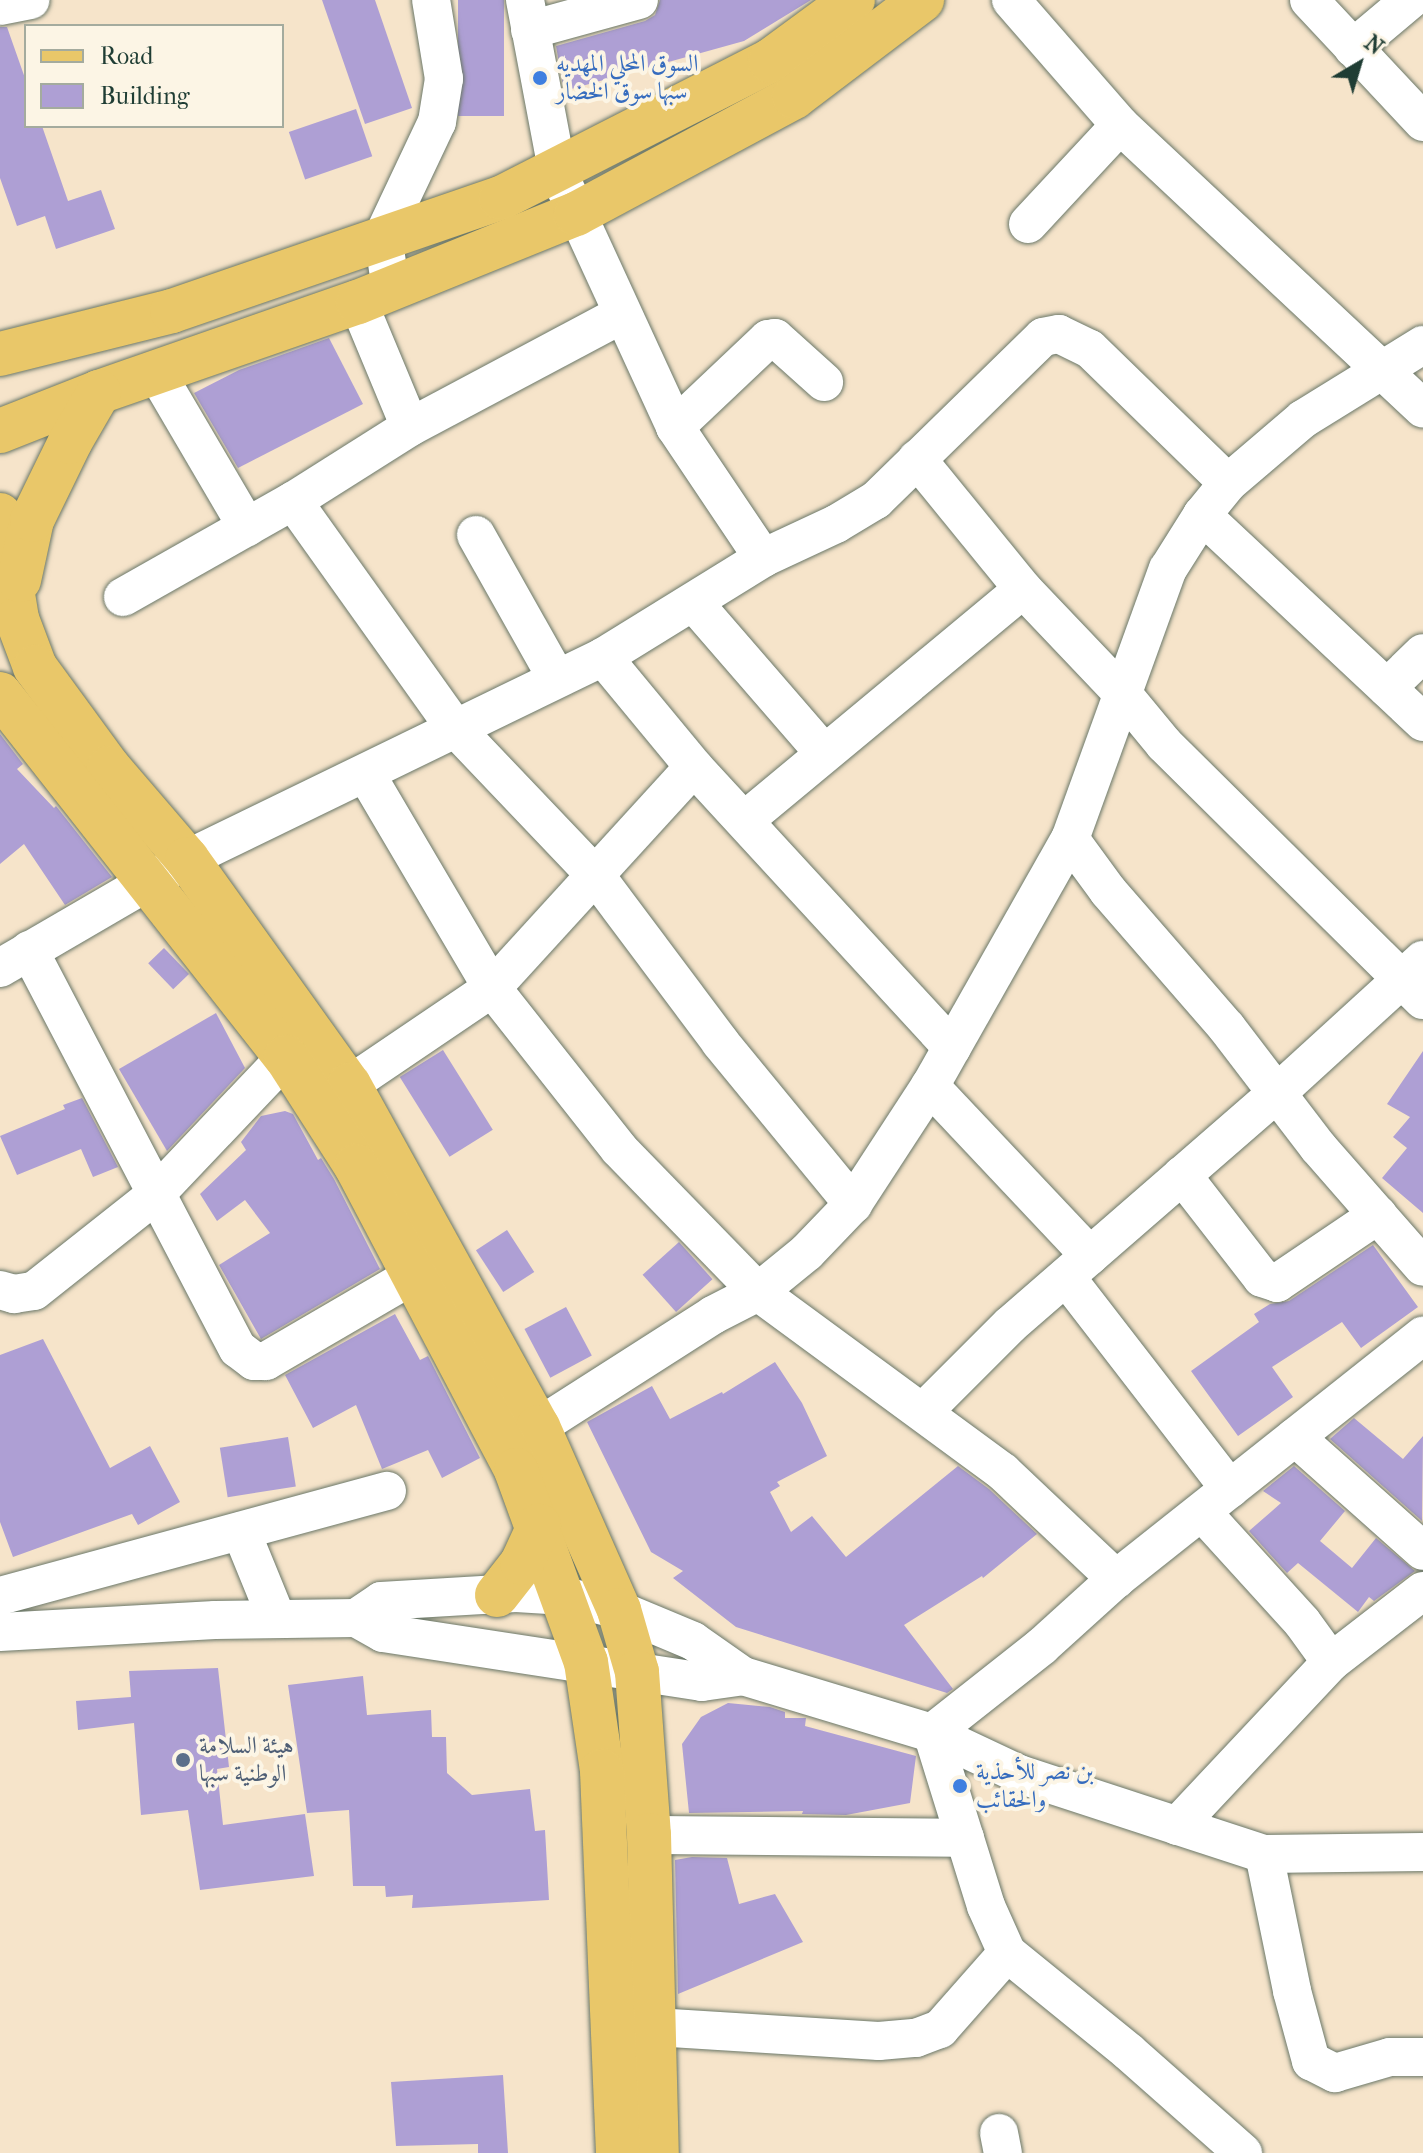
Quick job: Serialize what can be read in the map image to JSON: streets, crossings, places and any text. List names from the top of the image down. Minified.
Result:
{"places":["السوق المحلي المهديه سبها سوق الخضار","هيئة السلامة الوطنية سبها","بن نصر للأحذية والحقائب"],"legend":["Road","Building"],"north":"top right"}
